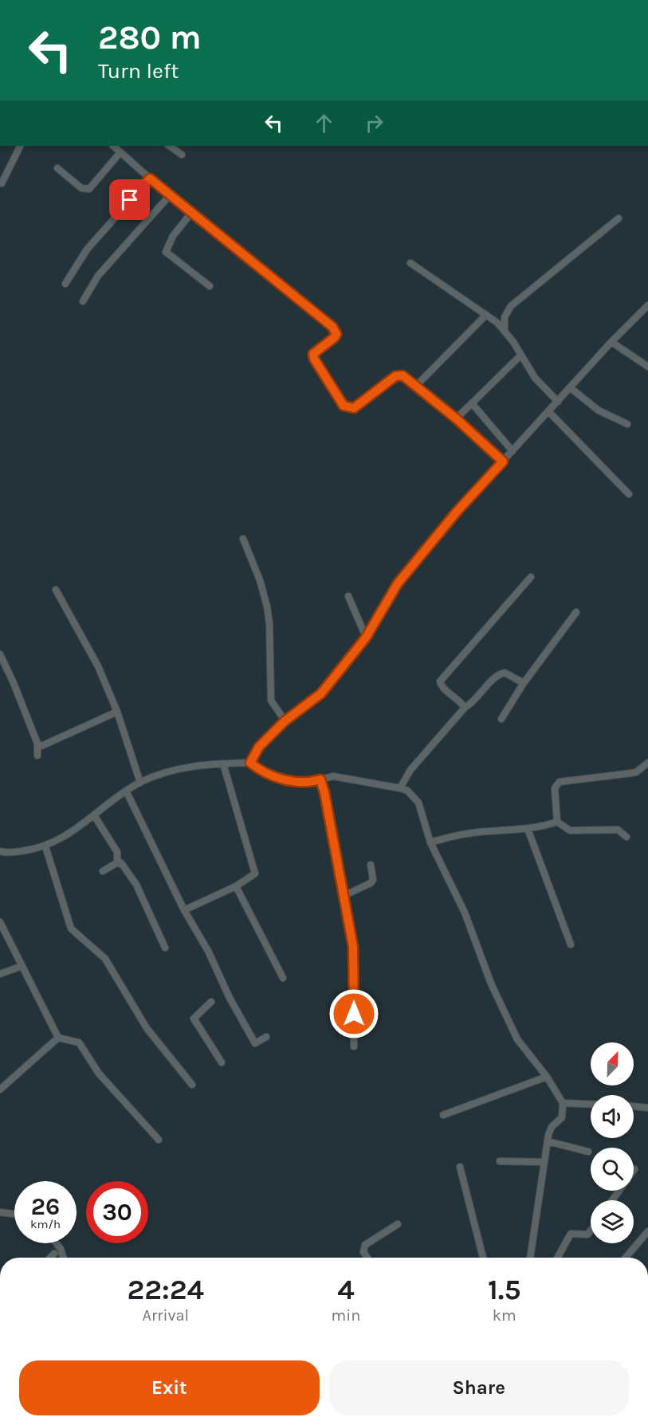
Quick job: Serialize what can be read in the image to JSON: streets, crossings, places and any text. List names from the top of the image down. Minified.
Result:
{"north":"top right","page":{"turn":["280 m","Turn left"],"speed":"26 km/h","limit":"30","eta":["22:24","Arrival","4","min","1.5","km"],"buttons":["Exit","Share"]}}
